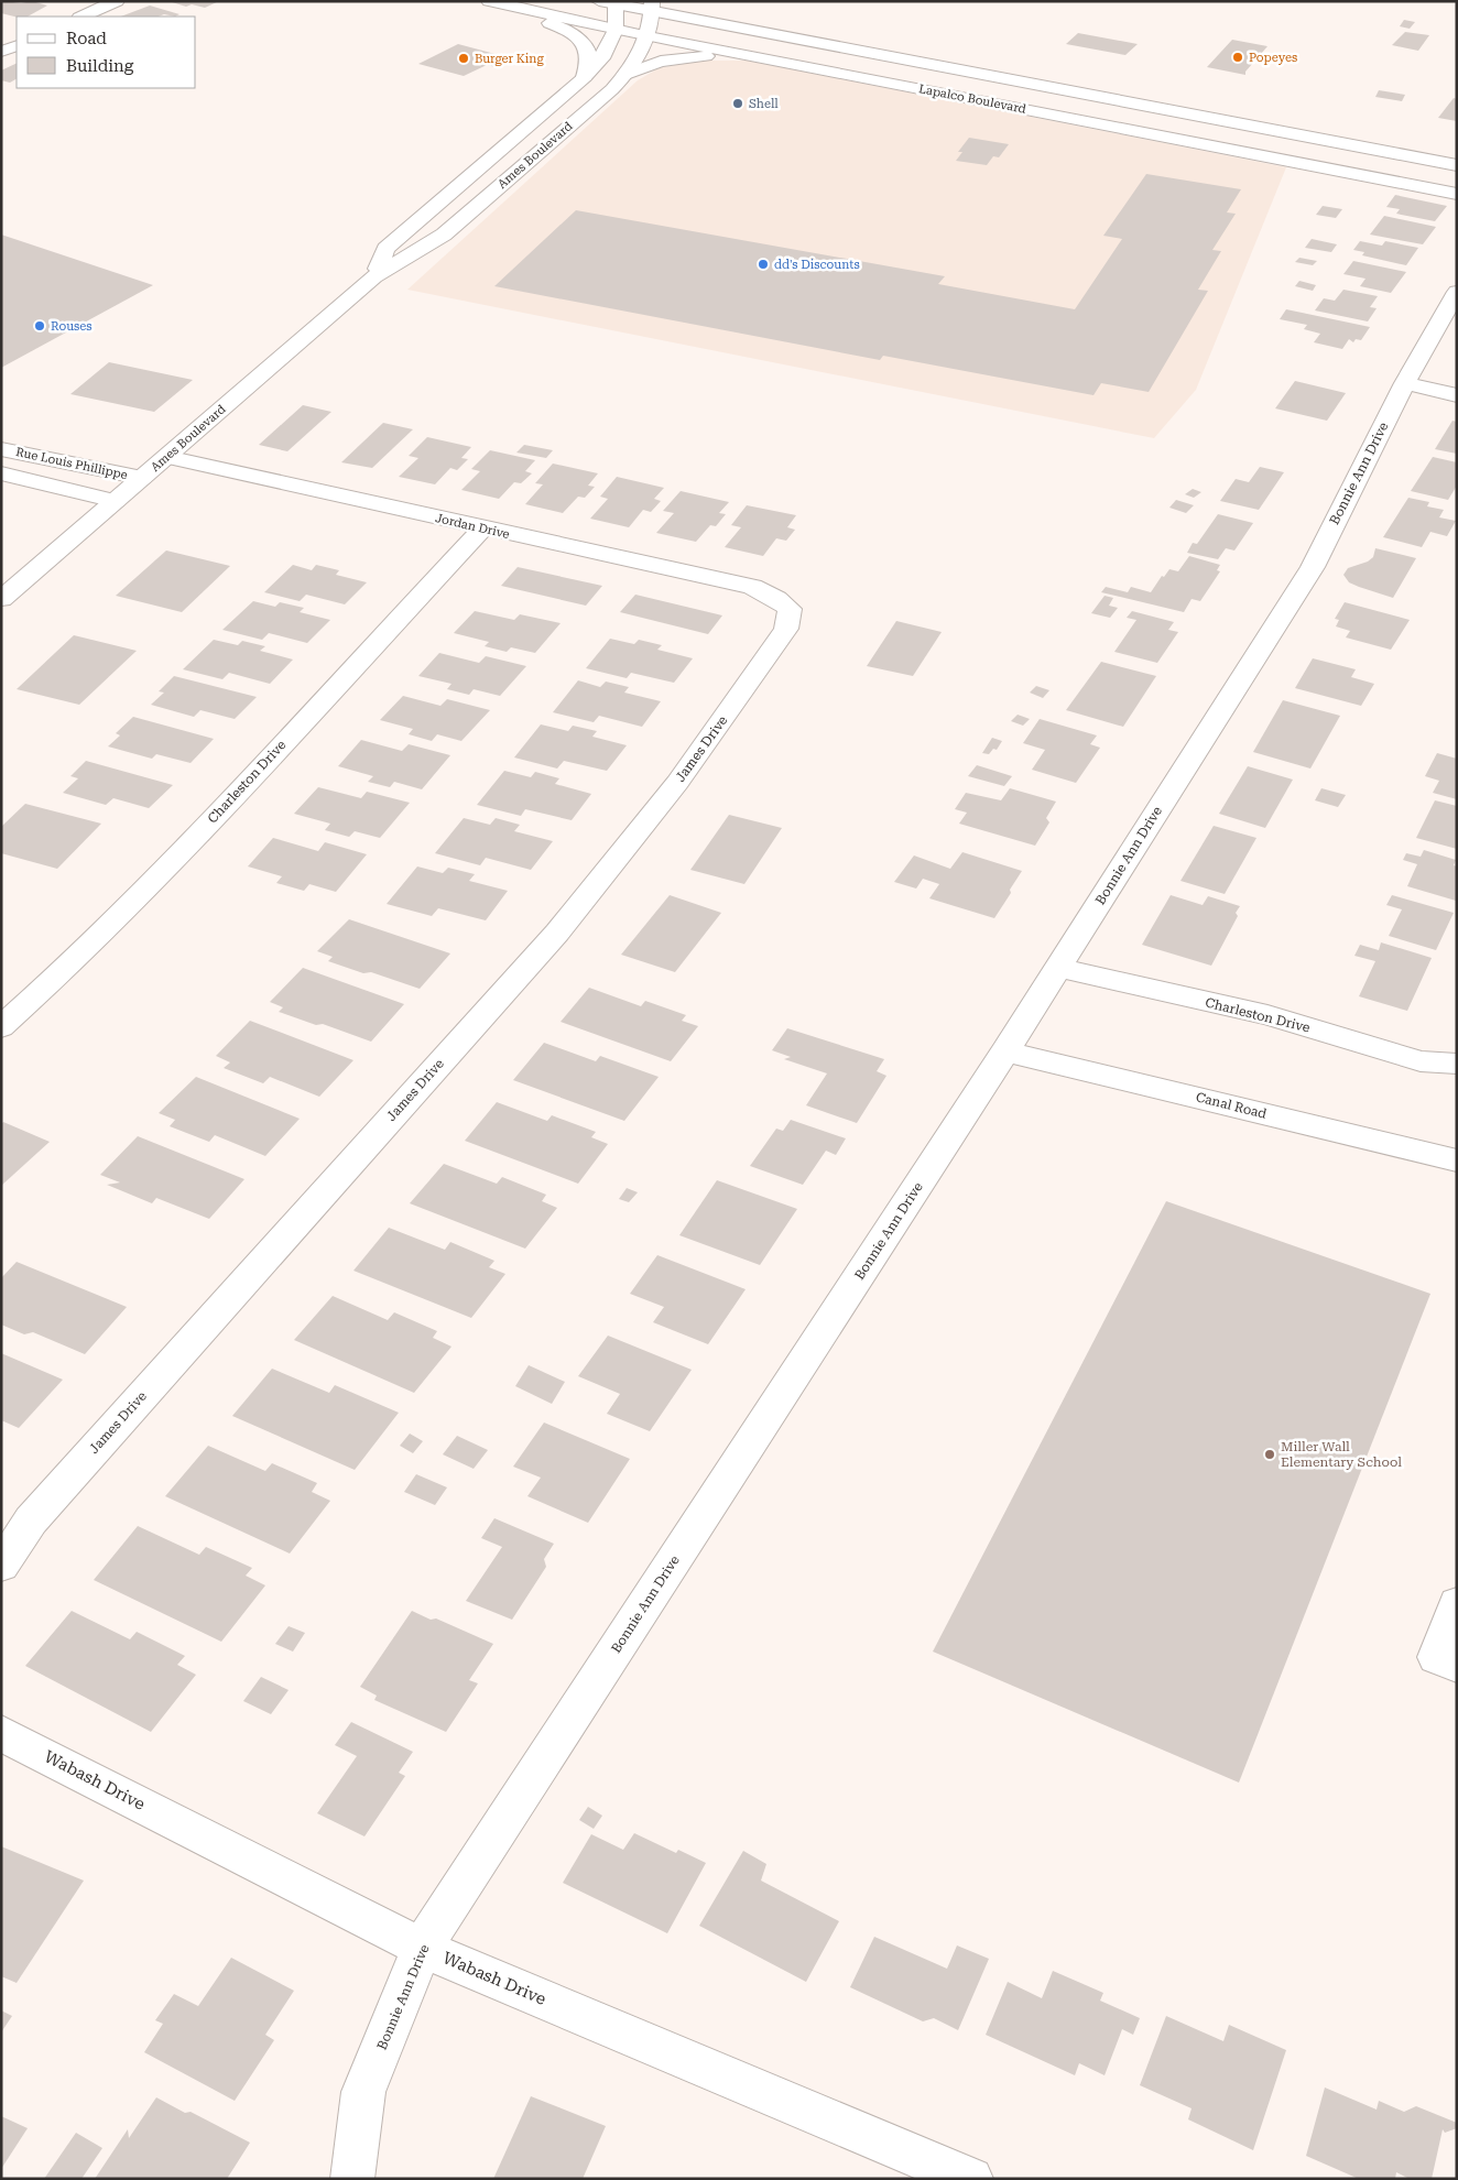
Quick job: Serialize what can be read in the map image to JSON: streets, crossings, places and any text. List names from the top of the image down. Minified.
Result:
{"streets":{"street":["Lapalco Boulevard","Ames Boulevard","Rue Louis Phillippe","Bonnie Ann Drive","Jordan Drive","James Drive","Charleston Drive","Canal Road","Wabash Drive"]},"crossings":[["Lapalco Boulevard","Ames Boulevard"],["Ames Boulevard","Rue Louis Phillippe"],["Ames Boulevard","Jordan Drive"],["Bonnie Ann Drive","Charleston Drive"],["Bonnie Ann Drive","Canal Road"],["Bonnie Ann Drive","Wabash Drive"],["Jordan Drive","James Drive"],["Jordan Drive","Charleston Drive"]],"places":["Popeyes","Burger King","Shell","dd's Discounts","Rouses","Miller Wall Elementary School"],"legend":["Road","Building"]}
